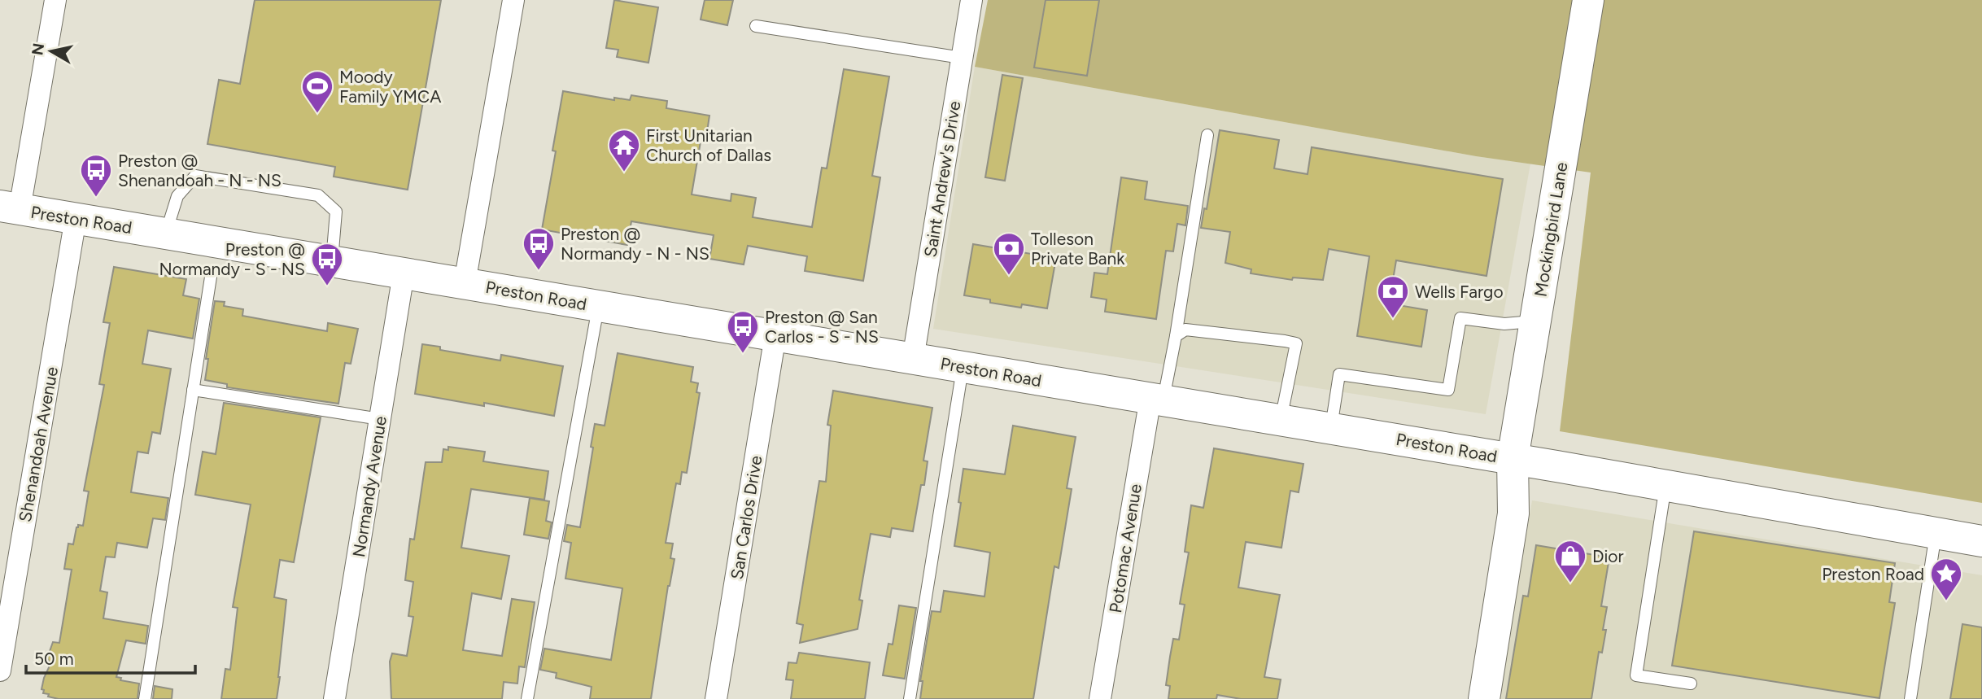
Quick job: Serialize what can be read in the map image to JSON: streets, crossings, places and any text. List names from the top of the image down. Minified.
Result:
{"streets":{"main road":["Preston Road","Mockingbird Lane"],"street":["Saint Andrew's Drive","Shenandoah Avenue","Normandy Avenue","San Carlos Drive","Potomac Avenue"]},"crossings":[["Saint Andrew's Drive","Preston Road"],["Preston Road","Mockingbird Lane"],["Preston Road","Shenandoah Avenue"],["Preston Road","Normandy Avenue"],["Preston Road","San Carlos Drive"],["Preston Road","Potomac Avenue"]],"places":{"sports":["Moody Family YMCA"],"temple":["First Unitarian Church of Dallas"],"bus stop":["Preston @ Shenandoah - N - NS","Preston @ Normandy - N - NS","Preston @ Normandy - S - NS","Preston @ San Carlos - S - NS"],"bank":["Tolleson Private Bank","Wells Fargo"],"shop":["Dior"],"place":["Preston Road"]},"scale_bar":"50 m","north":"left"}
